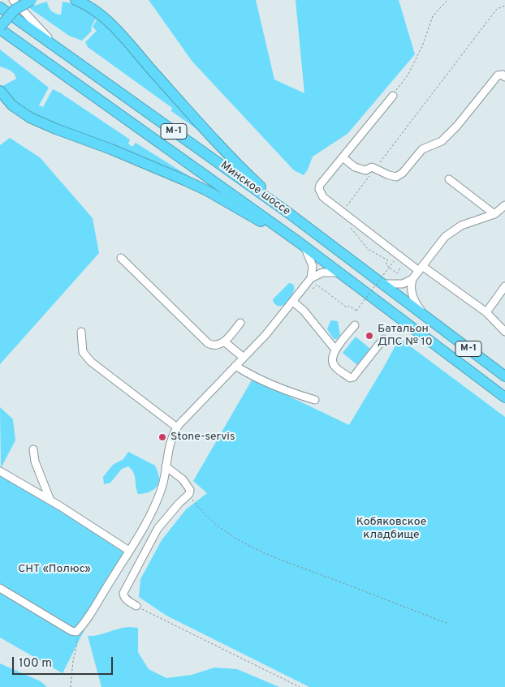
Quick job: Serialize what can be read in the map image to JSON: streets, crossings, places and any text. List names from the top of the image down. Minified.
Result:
{"streets":{"highway":["М-1","Минское шоссе"]},"parks":["Кобяковское кладбище","СНТ «Полюс»"],"places":["Батальон ДПС № 10","Stone-servis"],"scale_bar":"100 m"}
